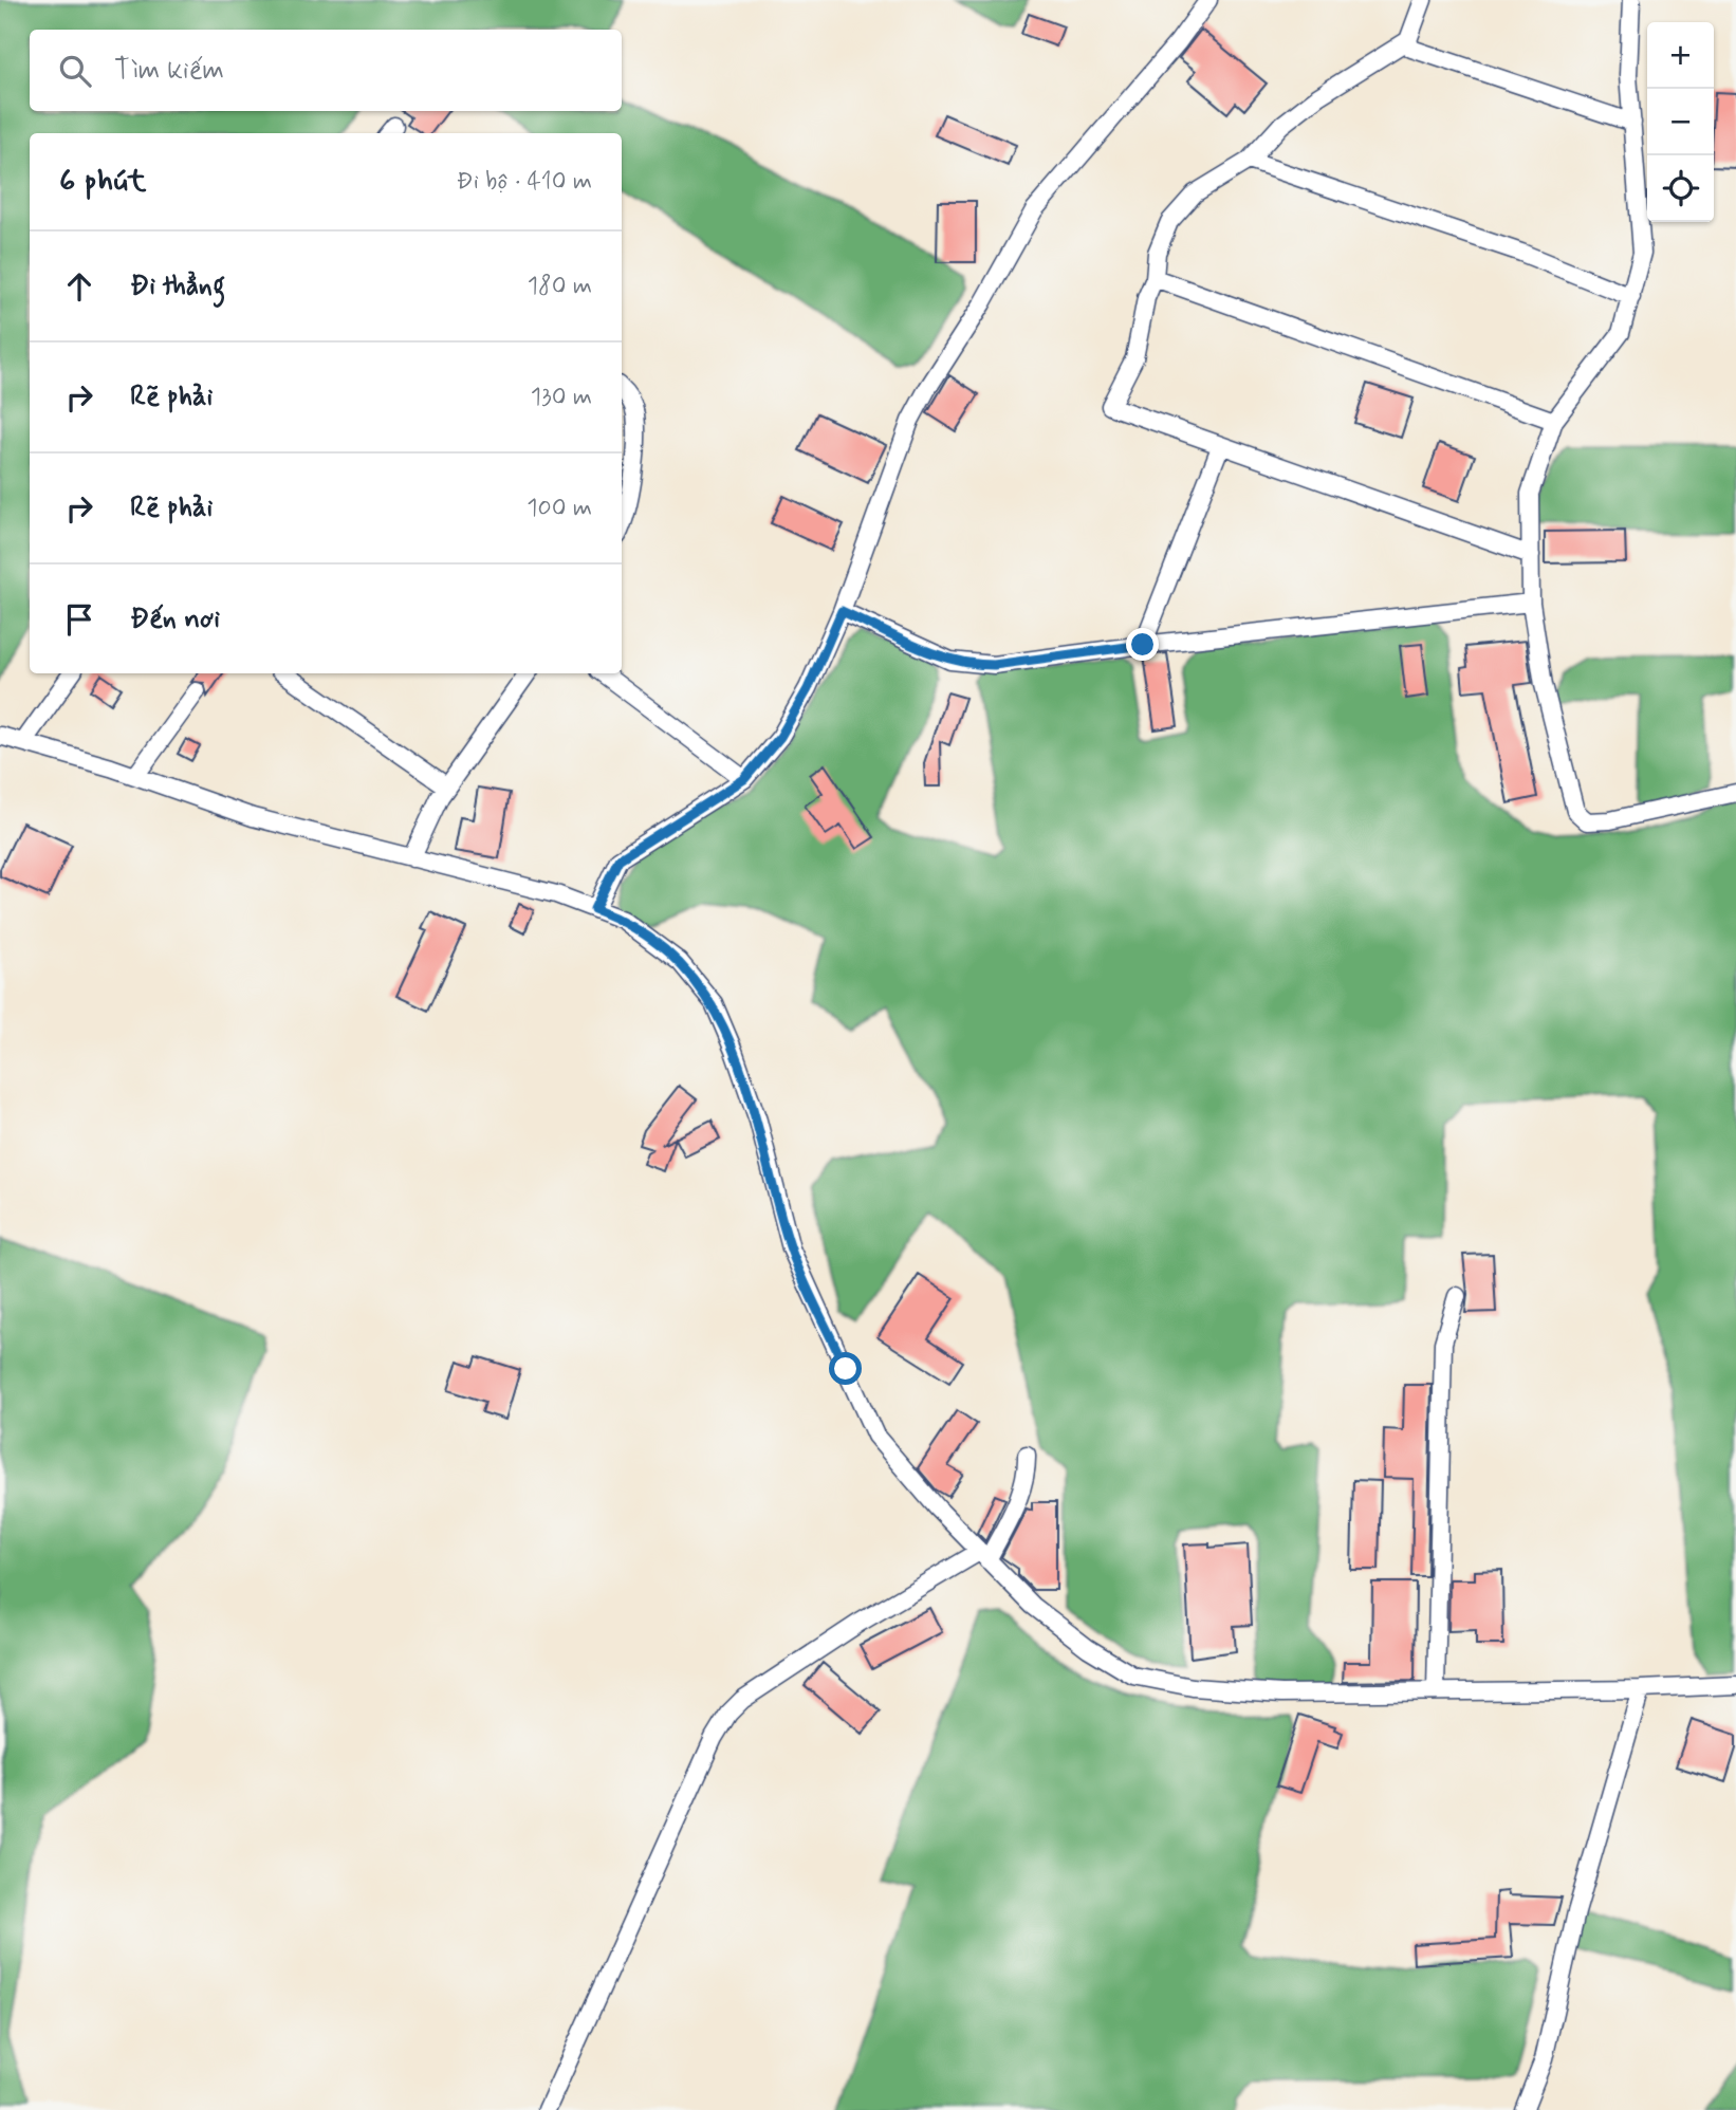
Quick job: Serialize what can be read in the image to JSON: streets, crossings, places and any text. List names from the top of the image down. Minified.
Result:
{"page":{"map_buttons":["+","−"],"search":"Tìm kiếm","heading":["6 phút","Đi bộ · 410 m"],"list":[["Đi thẳng","180 m"],["Rẽ phải","130 m"],["Rẽ phải","100 m"],"Đến nơi"]}}
